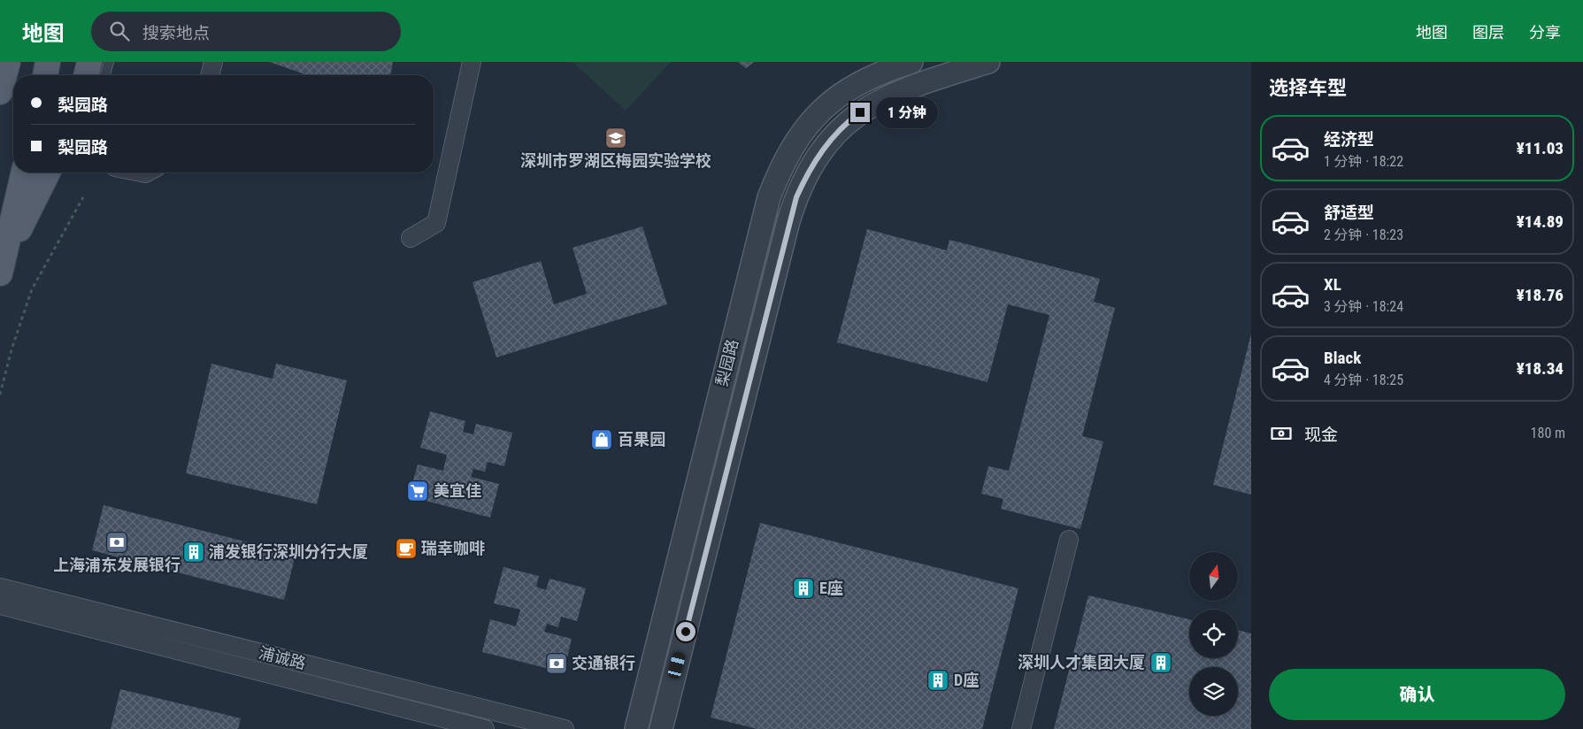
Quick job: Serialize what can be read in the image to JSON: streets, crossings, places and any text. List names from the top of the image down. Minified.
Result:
{"streets":{"street":["梨园路","浦诚路"]},"places":{"school or university":["深圳市罗湖区梅园实验学校"],"shop":["百果园"],"supermarket":["美宜佳"],"bank":["上海浦东发展银行","交通银行"],"cafe":["瑞幸咖啡"],"building":["浦发银行深圳分行大厦","E座","深圳人才集团大厦","D座"]},"north":"top","page":{"header":"地图","search":"搜索地点","nav":["地图","图层","分享"],"heading":"选择车型","banner":["梨园路","梨园路"],"bubble":"1 分钟","list":[{"name":"经济型","note":"1 分钟 · 18:22","value":"¥11.03"},{"name":"舒适型","note":"2 分钟 · 18:23","value":"¥14.89"},{"name":"XL","note":"3 分钟 · 18:24","value":"¥18.76"},{"name":"Black","note":"4 分钟 · 18:25","value":"¥18.34"}],"pay":["现金","180 m"],"buttons":"确认"}}
